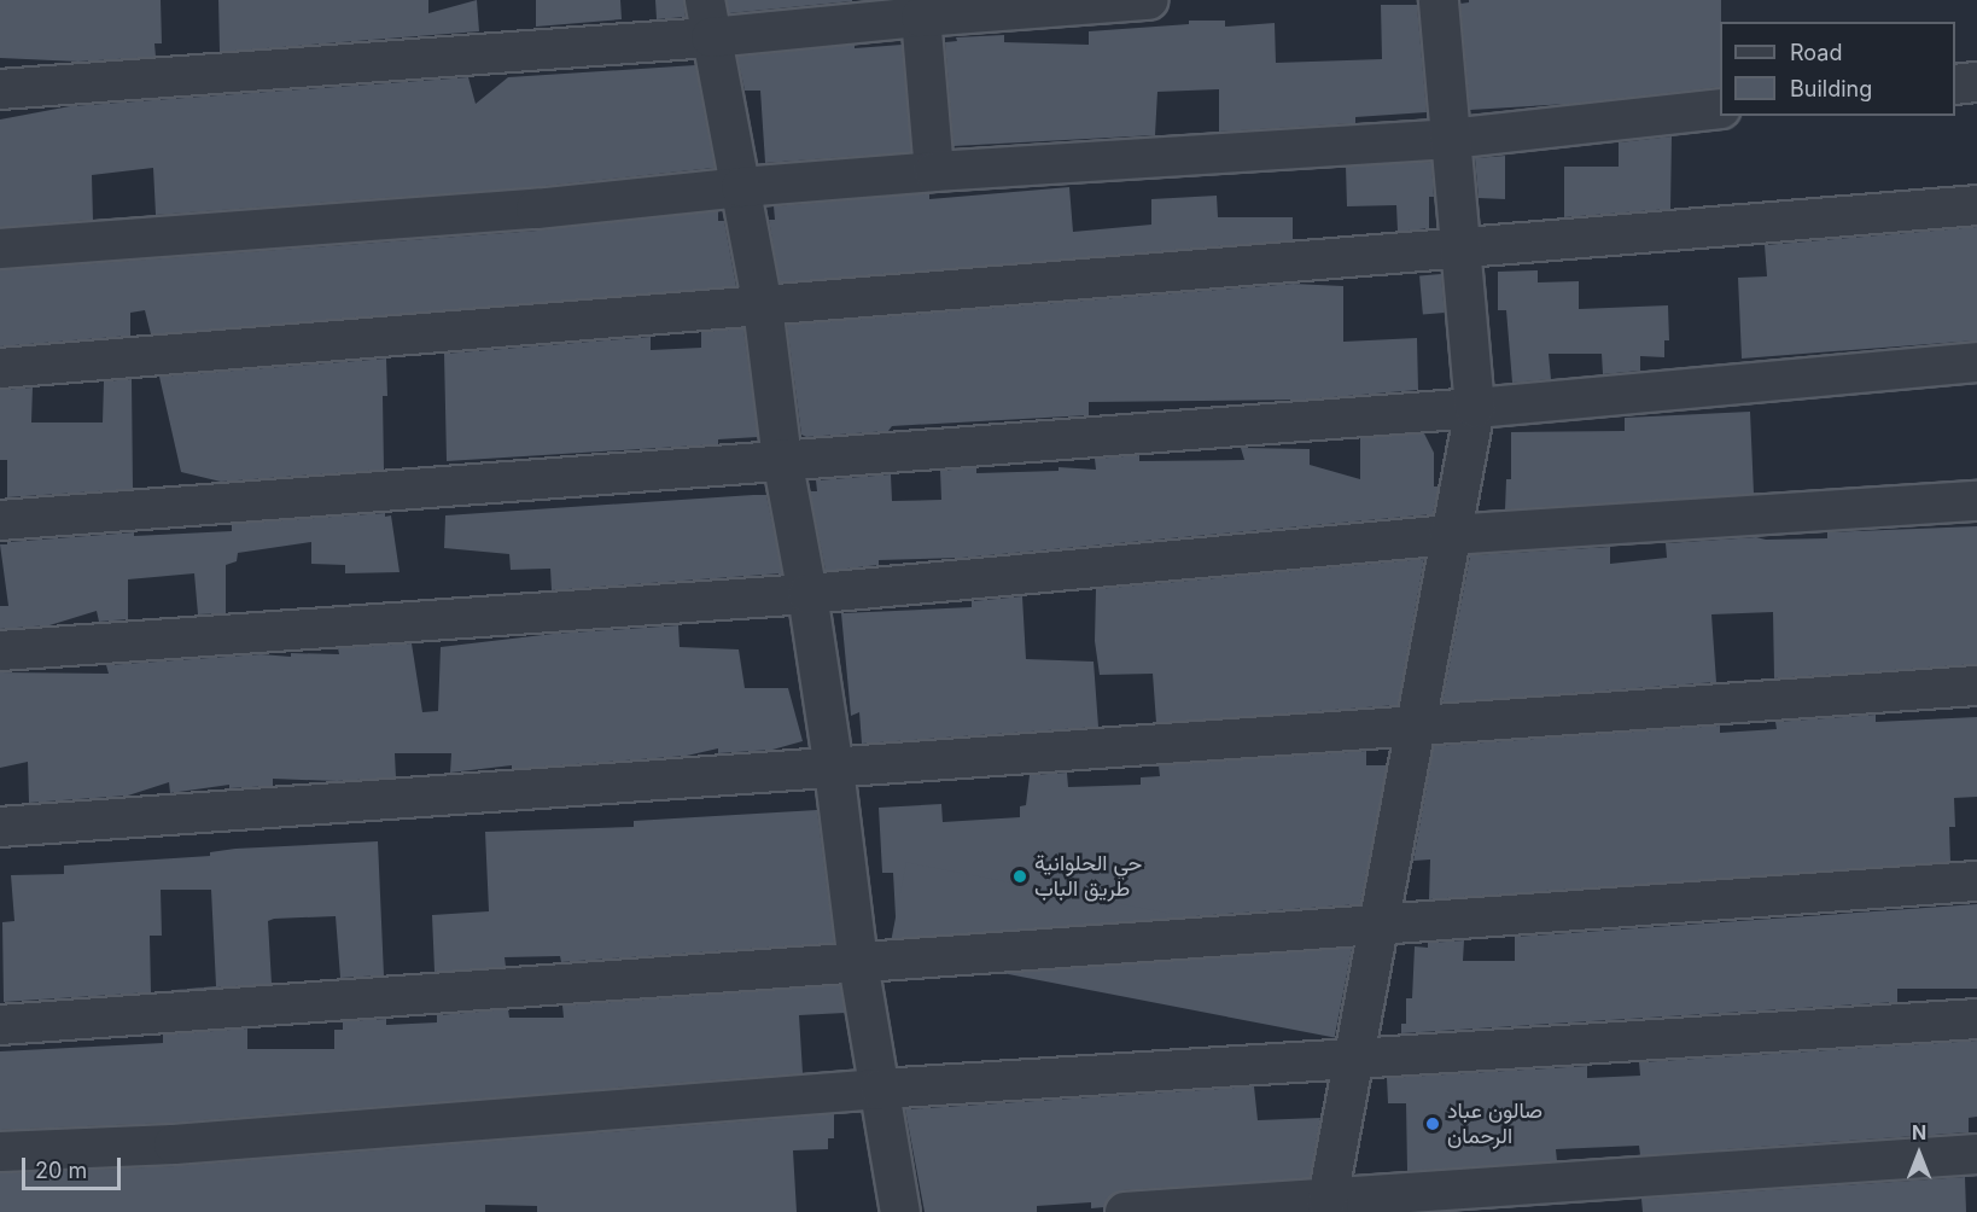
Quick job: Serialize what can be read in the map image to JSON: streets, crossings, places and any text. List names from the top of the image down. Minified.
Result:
{"places":["حي الحلوانية طريق الباب","صالون عباد الرحمان"],"legend":["Road","Building"],"scale_bar":"20 m","north":"top"}
